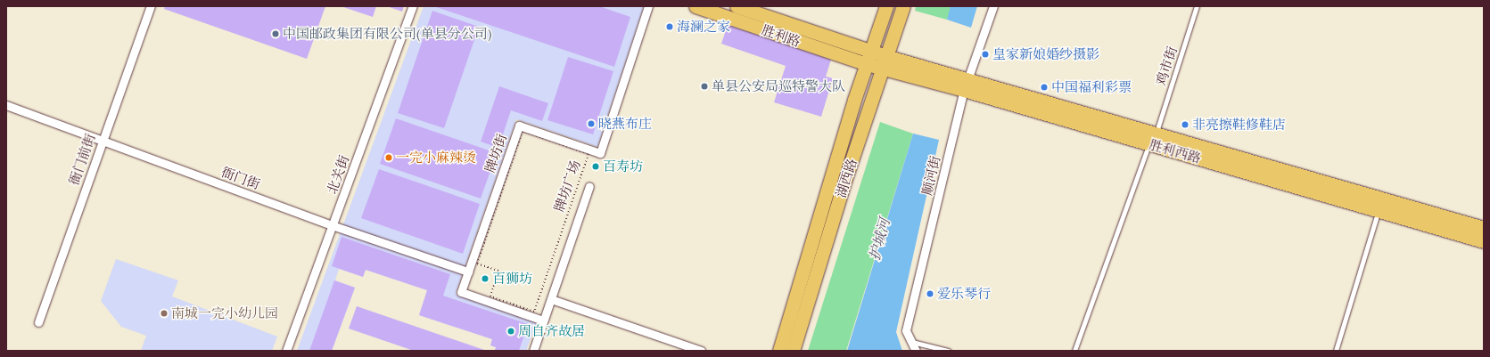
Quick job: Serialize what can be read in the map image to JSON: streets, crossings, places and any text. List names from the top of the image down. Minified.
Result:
{"streets":{"main road":["胜利路","胜利西路","湖西路"],"street":["牌坊街","衙门前街","北关街","顺河街","衙门街"],"lane":["鸡市街"],"path":["牌坊广场"]},"crossings":[["胜利路","胜利西路"],["胜利路","湖西路"],["鸡市街","胜利西路"],["胜利西路","顺河街"],["胜利西路","湖西路"],["牌坊街","衙门街"],["衙门前街","衙门街"],["北关街","衙门街"]],"water":["护城河"],"places":["海澜之家","中国邮政集团有限公司(单县分公司)","皇家新娘婚纱摄影","单县公安局巡特警大队","中国福利彩票","晓燕布庄","非亮擦鞋修鞋店","一完小麻辣烫","百寿坊","百狮坊","爱乐琴行","南城一完小幼儿园","周自齐故居"]}
